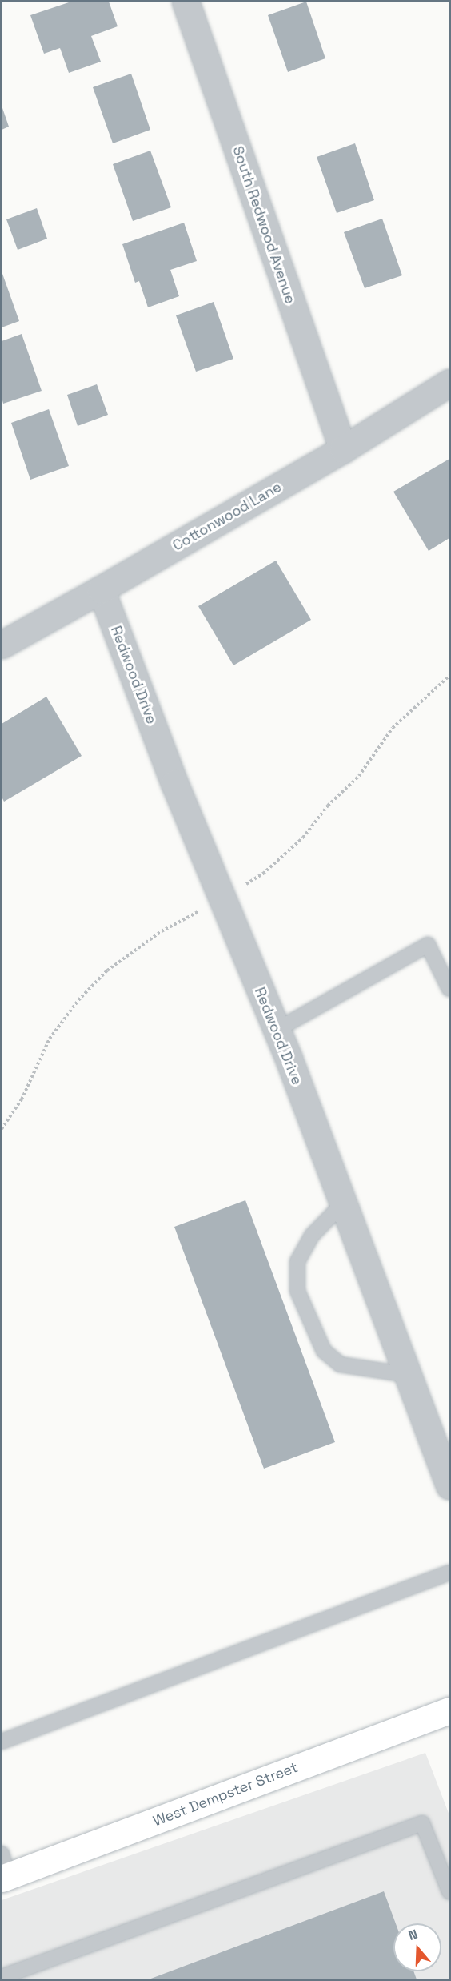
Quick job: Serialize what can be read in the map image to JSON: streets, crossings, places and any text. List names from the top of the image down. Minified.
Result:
{"streets":{"main road":["West Dempster Street"],"street":["South Redwood Avenue","Cottonwood Lane","Redwood Drive"]},"crossings":[["South Redwood Avenue","Cottonwood Lane"],["Cottonwood Lane","Redwood Drive"]],"north":"top"}
